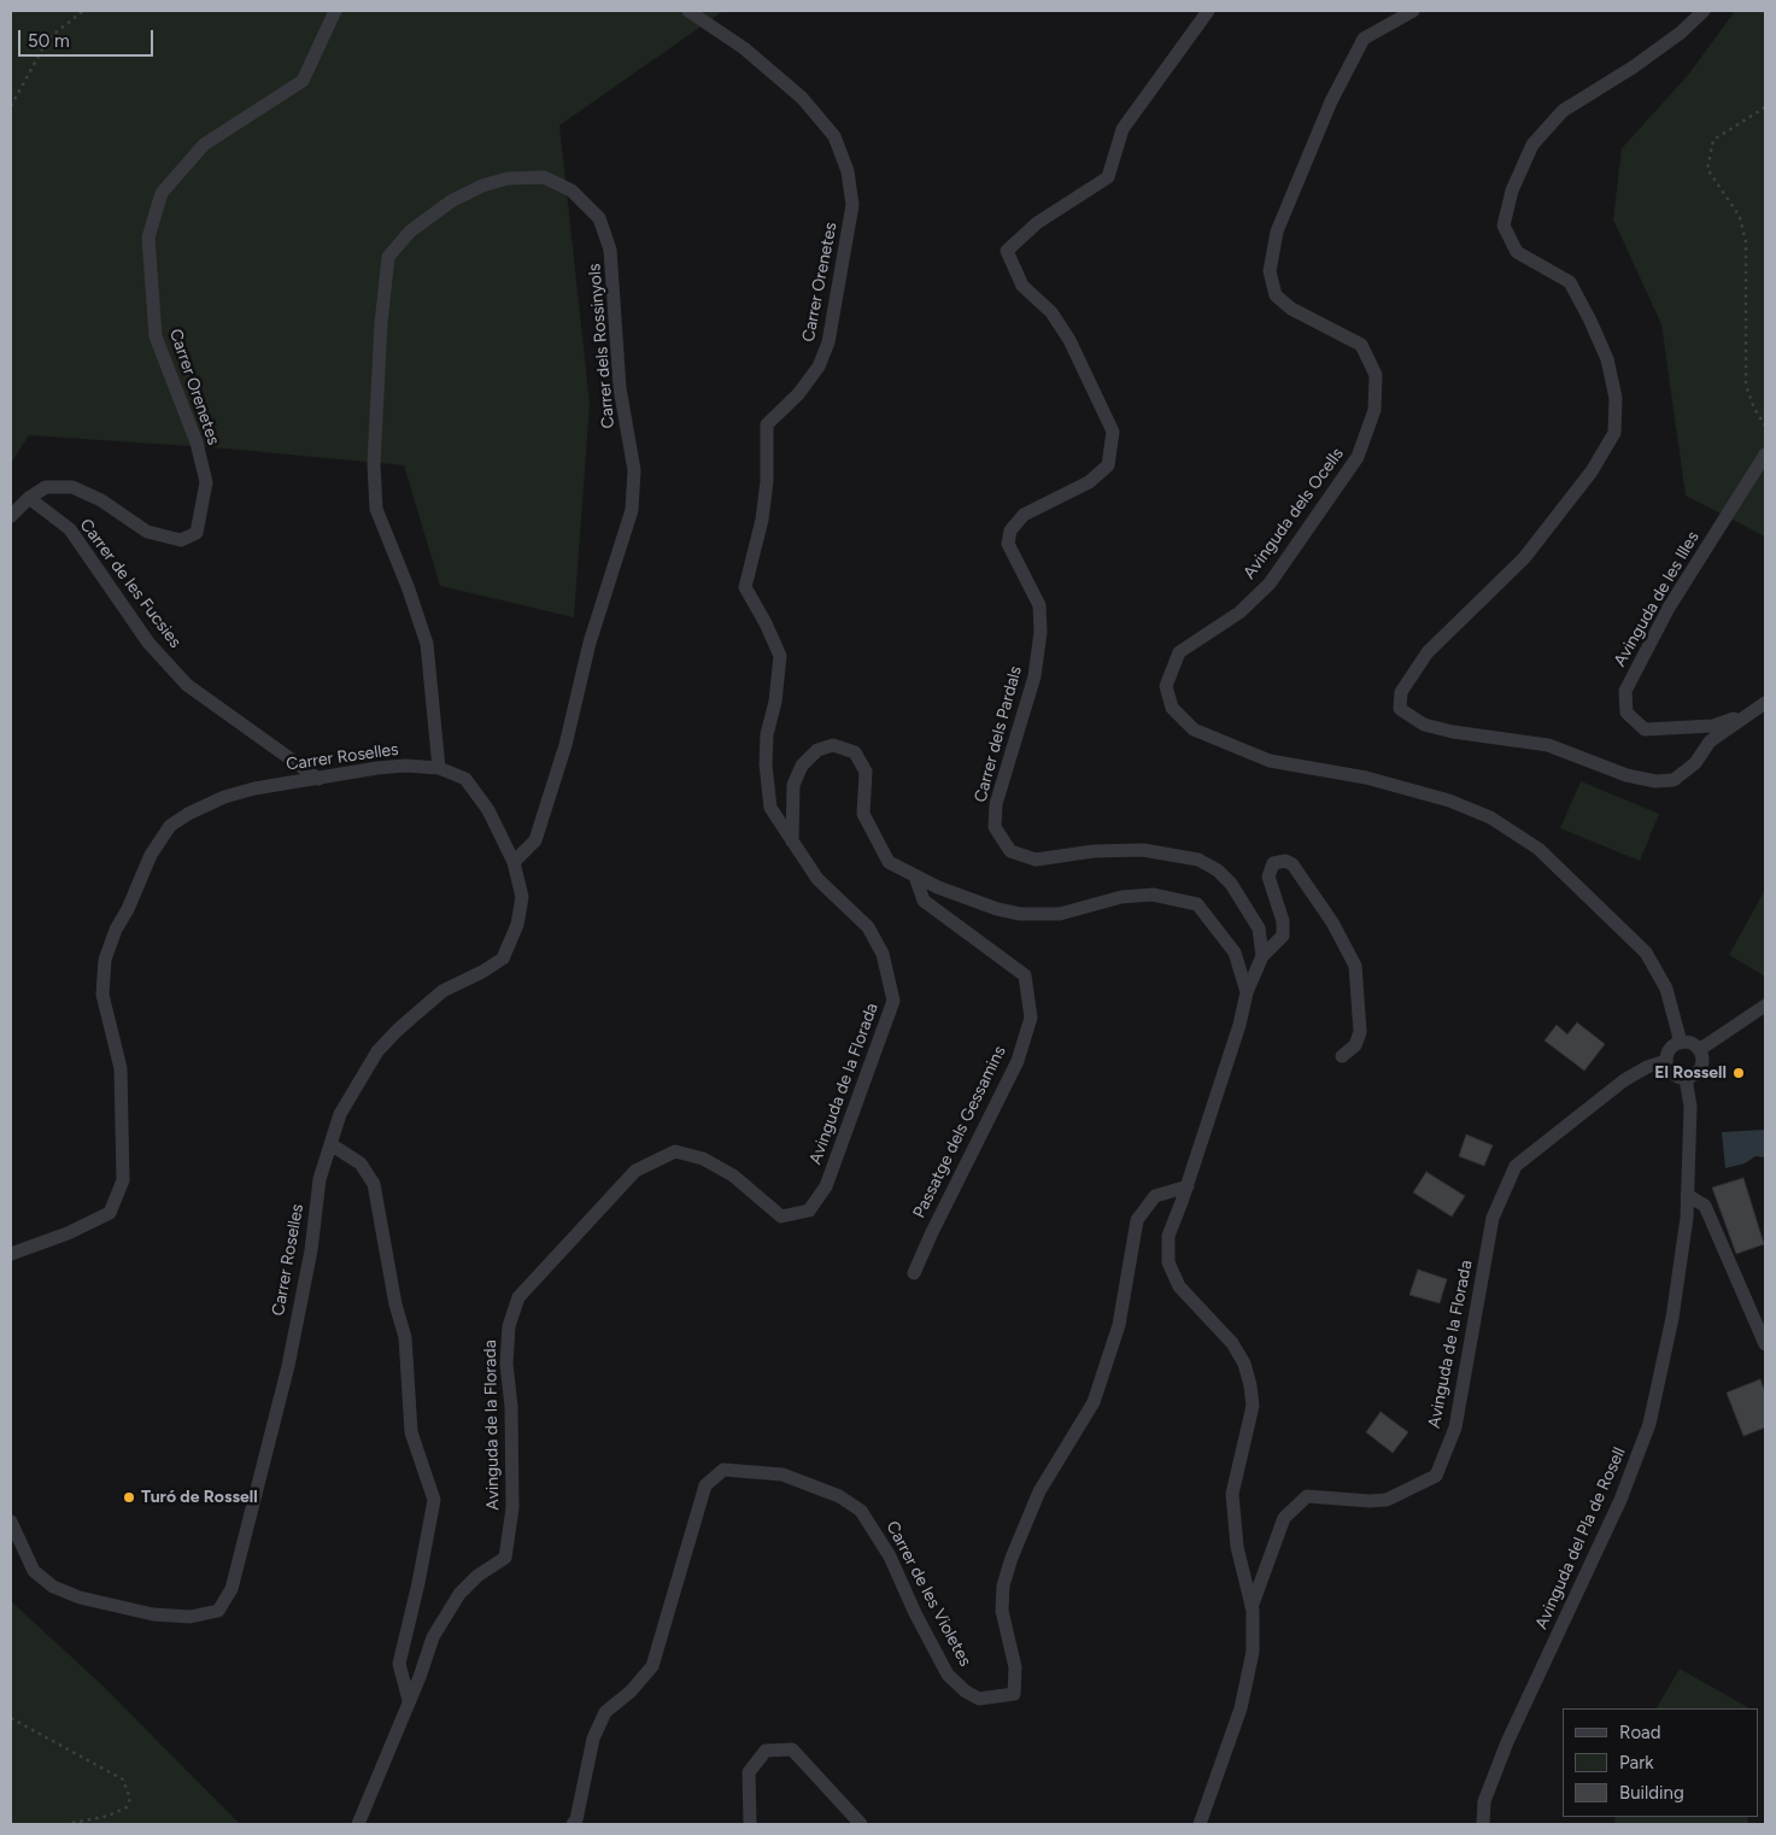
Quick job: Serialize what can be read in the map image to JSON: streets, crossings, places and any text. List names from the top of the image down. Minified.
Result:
{"streets":{"street":["Carrer Orenetes","Carrer dels Rossinyols","Avinguda dels Ocells","Carrer de les Fucsies","Avinguda de les Illes","Carrer dels Pardals","Carrer Roselles","Avinguda de la Florada","Passatge dels Gessamins","Avinguda del Pla de Rosell","Carrer de les Violetes"]},"crossings":[["Carrer Orenetes","Carrer de les Fucsies"],["Carrer Orenetes","Avinguda de la Florada"],["Carrer dels Rossinyols","Carrer Roselles"],["Avinguda dels Ocells","Avinguda de la Florada"],["Avinguda dels Ocells","Avinguda del Pla de Rosell"],["Carrer de les Fucsies","Carrer Roselles"],["Avinguda de la Florada","Avinguda del Pla de Rosell"]],"places":["El Rossell","Turó de Rossell"],"legend":["Road","Park","Building"],"scale_bar":"50 m"}
